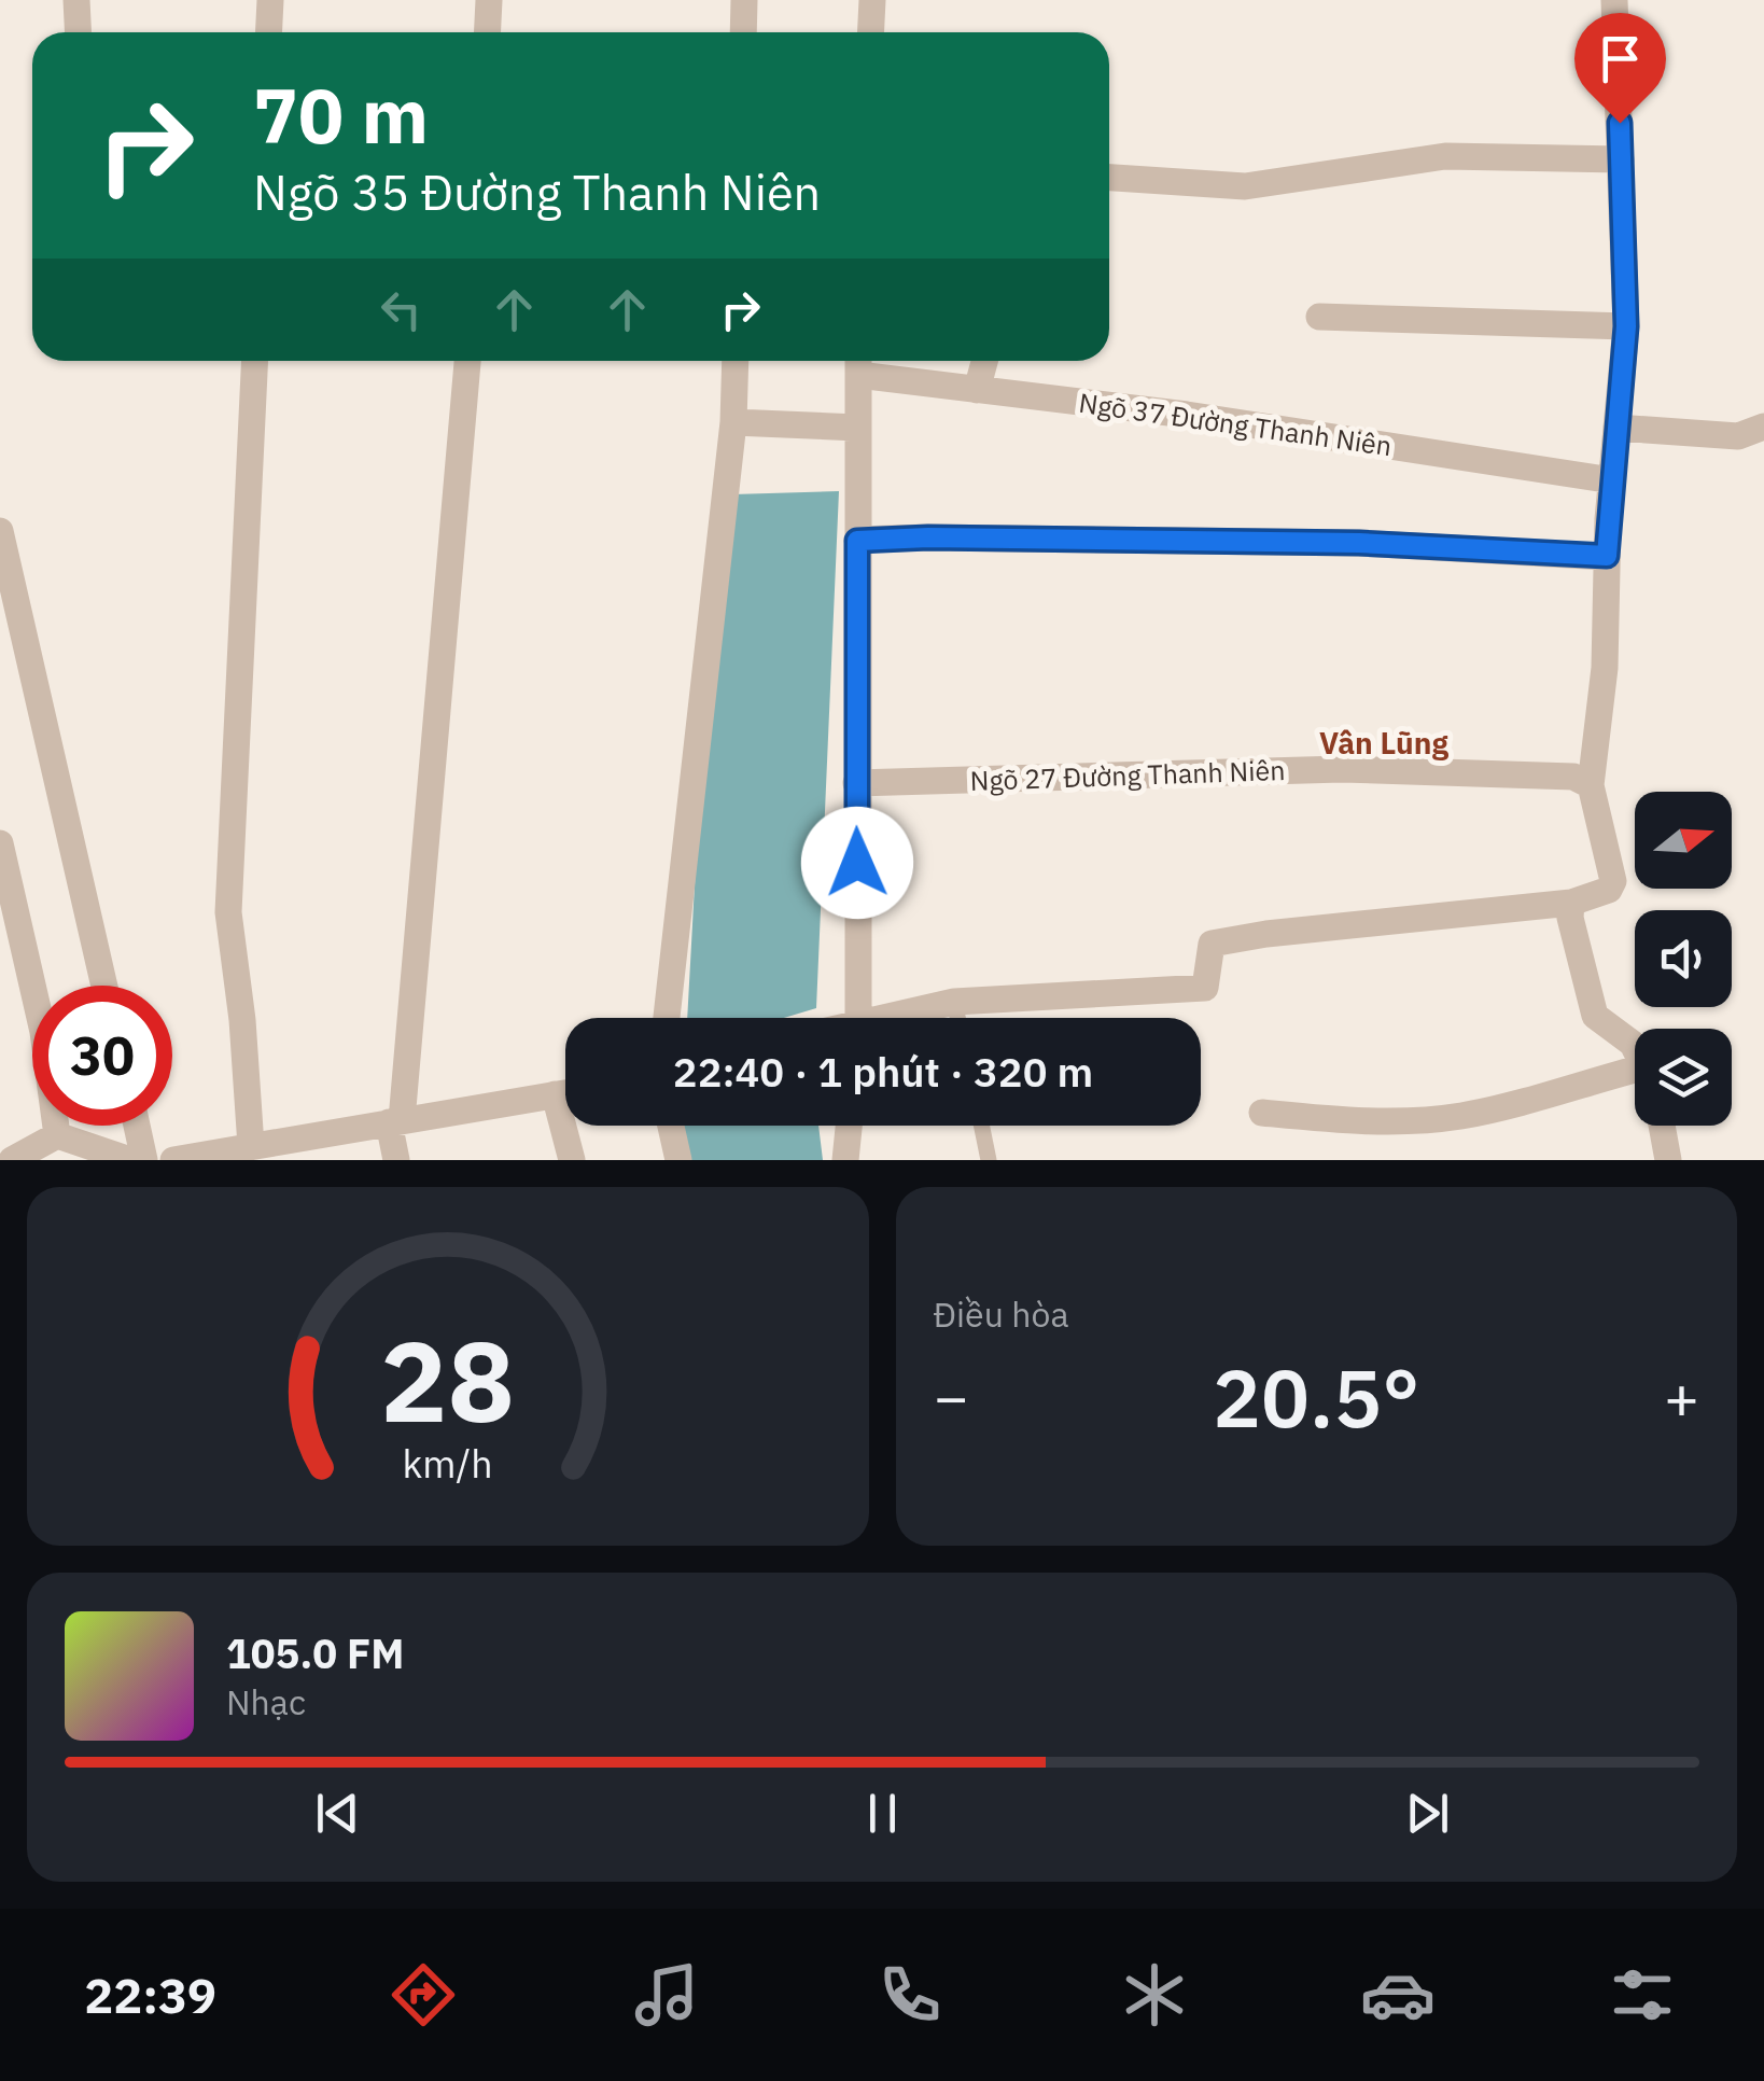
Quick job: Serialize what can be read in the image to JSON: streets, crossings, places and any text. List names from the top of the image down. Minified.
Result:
{"streets":{"street":["Ngõ 37 Đường Thanh Niên","Ngõ 27 Đường Thanh Niên"]},"districts":["Vân Lũng"],"north":"right","page":{"turn":["70 m","Ngõ 35 Đường Thanh Niên"],"limit":"30","trip":"22:40 · 1 phút · 320 m","tile":"Điều hòa","heat":["−","20.5°","+"],"song":["105.0 FM","Nhạc"],"tabs":"22:39","gauge":["28","km/h"]}}
